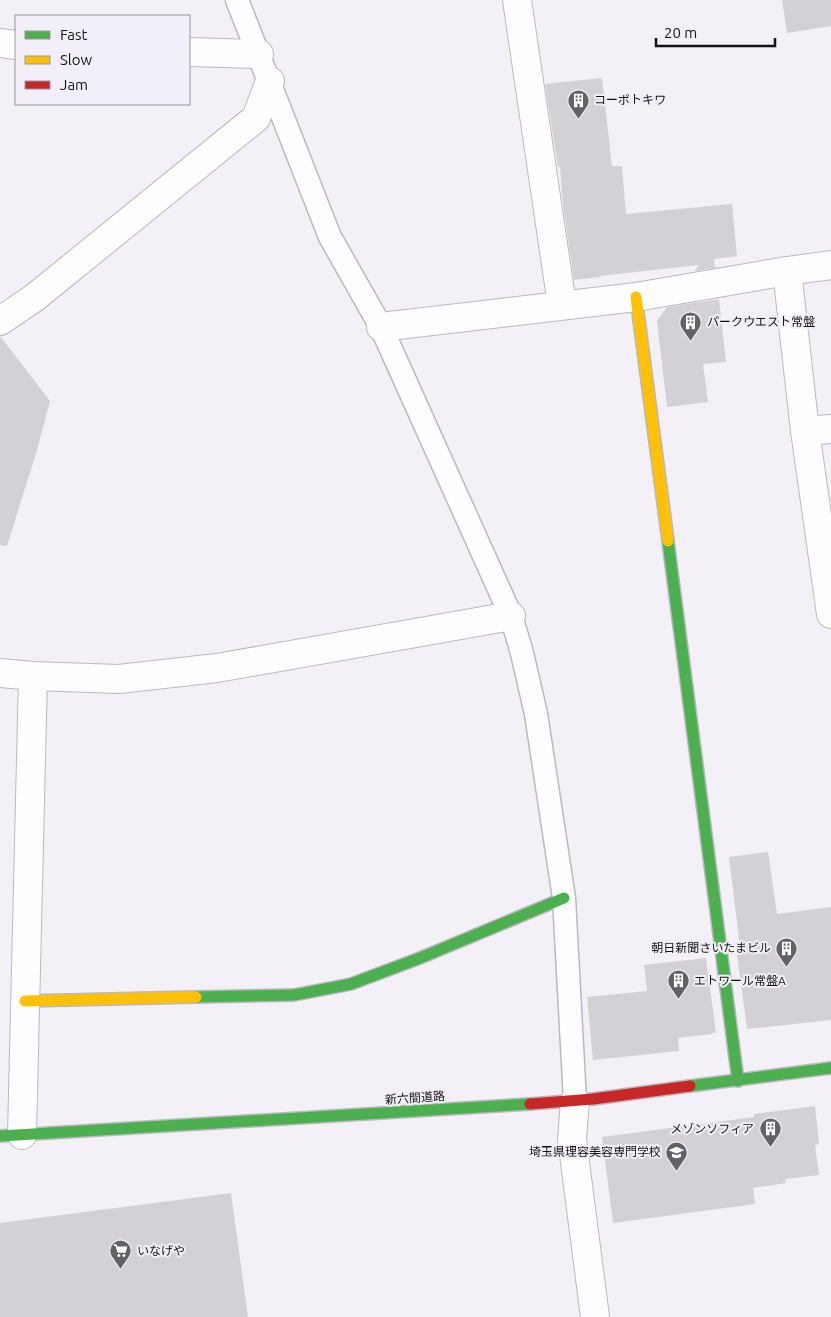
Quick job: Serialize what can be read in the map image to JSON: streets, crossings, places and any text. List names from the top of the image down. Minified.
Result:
{"streets":{"street":["新六間道路"]},"places":{"building":["コーポトキワ","パークウエスト常盤","朝日新聞さいたまビル","エトワール常盤A","メゾンソフィア"],"school or university":["埼玉県理容美容専門学校"],"supermarket":["いなげや"]},"legend":["Fast","Slow","Jam"],"scale_bar":"20 m"}
